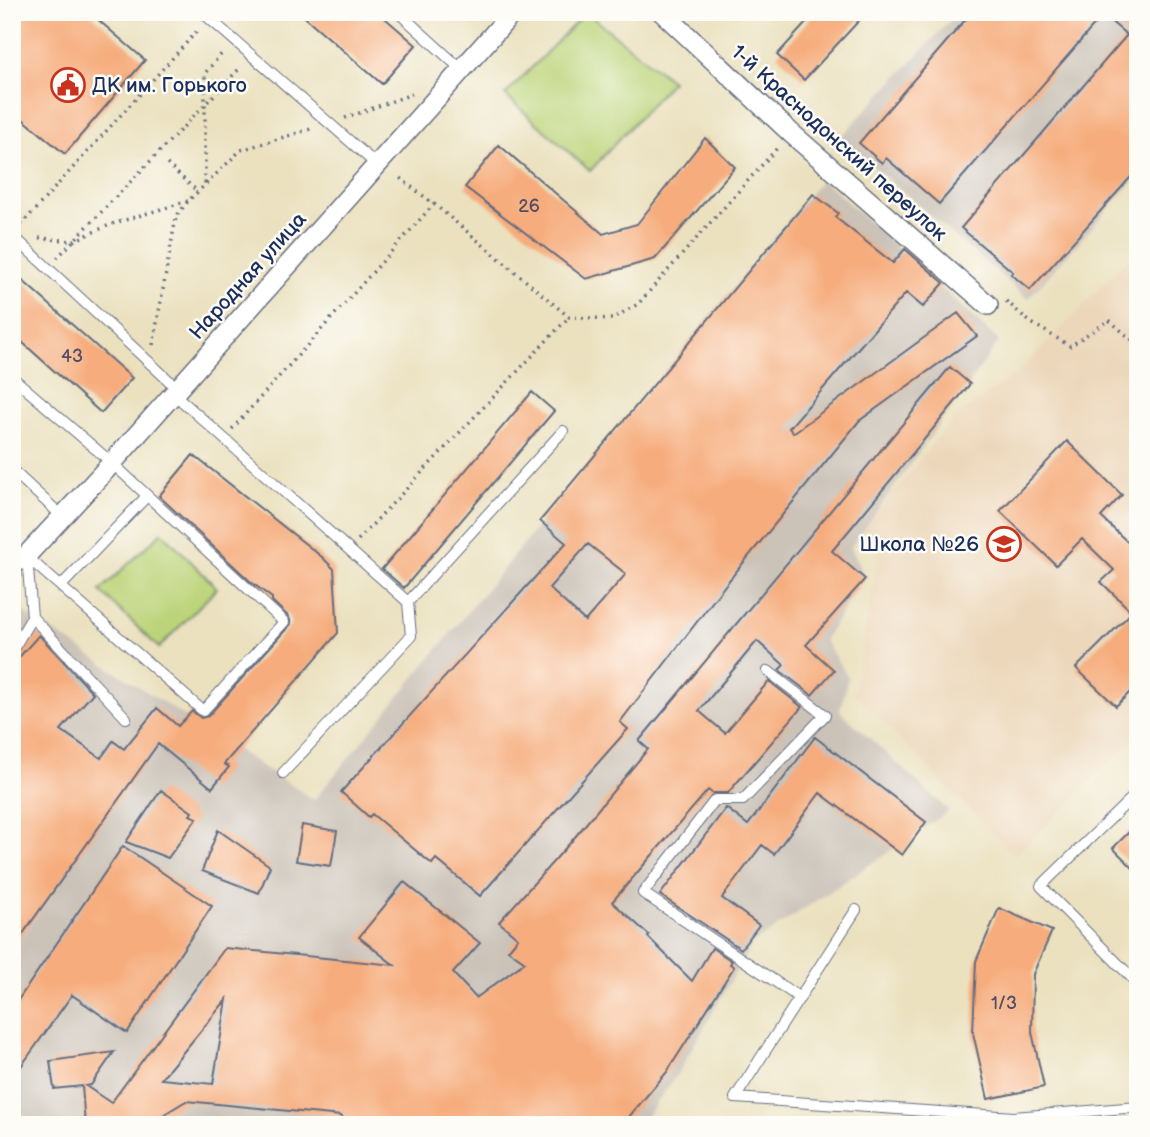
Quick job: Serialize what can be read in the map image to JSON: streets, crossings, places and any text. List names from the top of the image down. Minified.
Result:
{"streets":{"street":["1-й Краснодонский переулок","Народная улица"]},"places":{"public building":["ДК им. Горького"],"school or university":["Школа №26"]},"house_numbers":["26","43","1/3"]}
